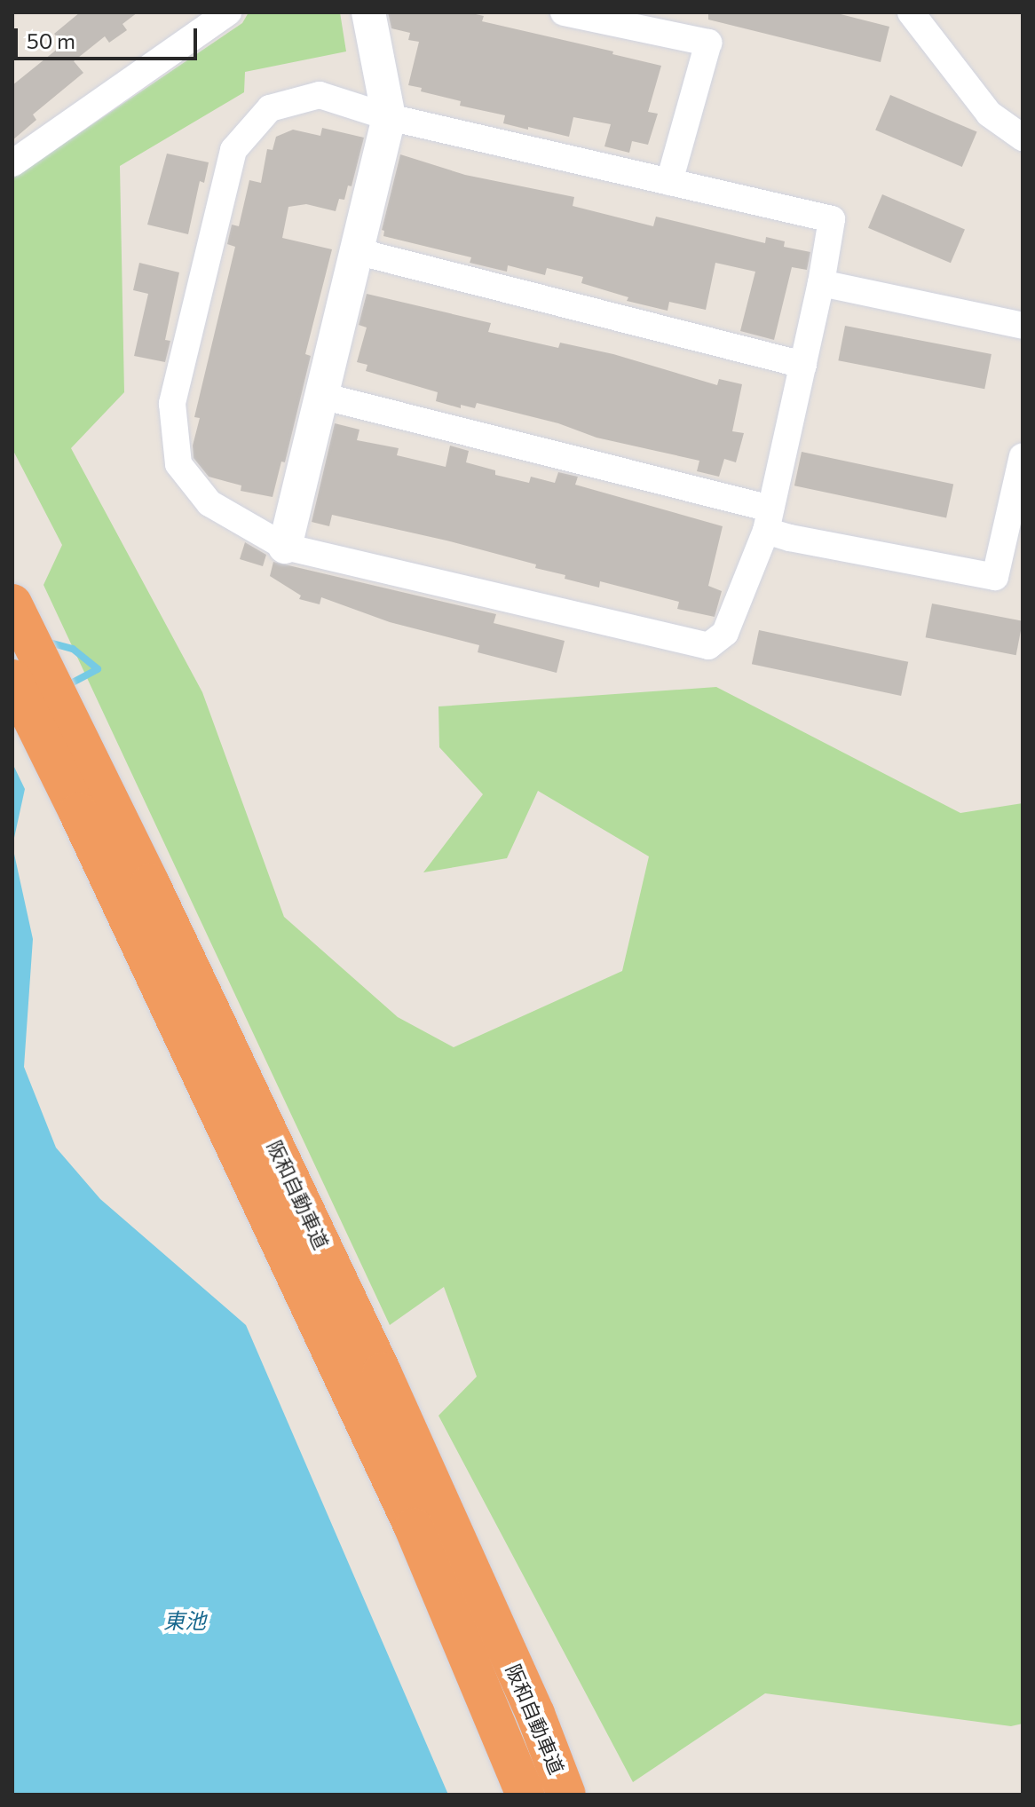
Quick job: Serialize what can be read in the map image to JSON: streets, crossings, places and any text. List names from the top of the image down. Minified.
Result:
{"streets":{"highway":["阪和自動車道"]},"water":["東池"],"scale_bar":"50 m"}
